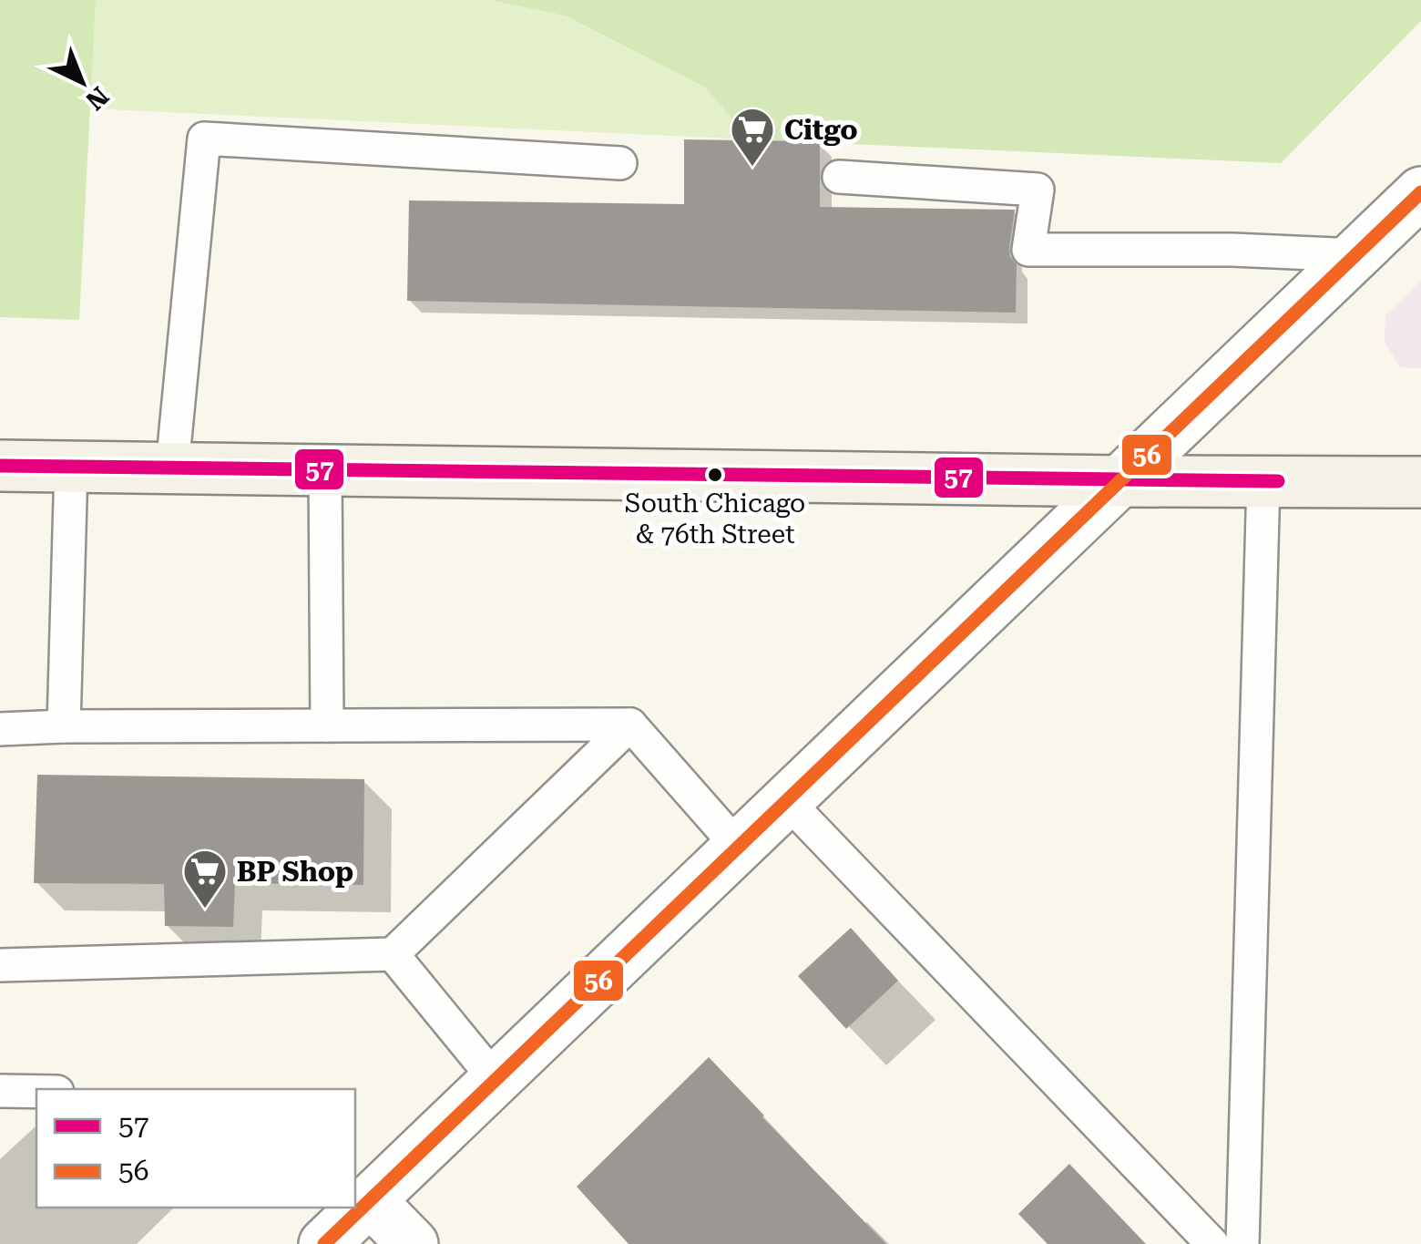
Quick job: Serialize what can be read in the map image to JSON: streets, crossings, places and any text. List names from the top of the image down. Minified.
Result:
{"places":{"supermarket":["Citgo","BP Shop"],"other":["South Chicago & 76th Street"]},"lines":["transit line 56","transit line 57"],"legend":["57","56"],"north":"bottom right"}
